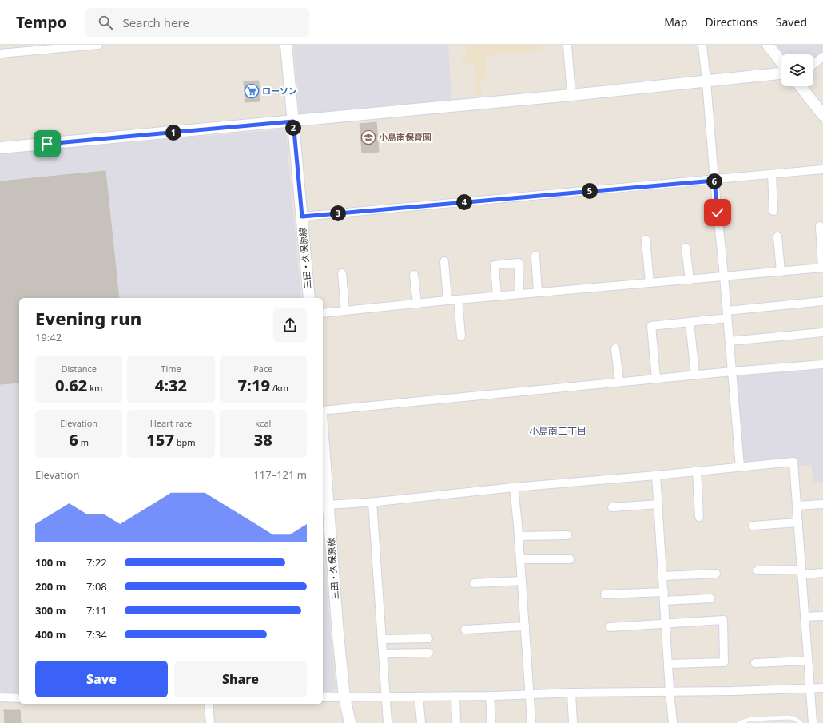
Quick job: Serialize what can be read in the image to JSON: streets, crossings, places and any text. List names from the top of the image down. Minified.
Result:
{"streets":{"street":["三田・久保原線"]},"districts":["小島南三丁目"],"places":{"supermarket":["ローソン"],"school or university":["小島南保育園"]},"page":{"header":"Tempo","search":"Search here","nav":["Map","Directions","Saved"],"pins":["2","1","6","5","4","3"],"heading":["Evening run","19:42"],"stats":[["Distance","0.62 km"],["Time","4:32"],["Pace","7:19 /km"],["Elevation","6 m"],["Heart rate","157 bpm"],["kcal","38"]],"chart":["Elevation","117–121 m"],"list":[{"name":"100 m","note":"7:22"},{"name":"200 m","note":"7:08"},{"name":"300 m","note":"7:11"},{"name":"400 m","note":"7:34"}],"buttons":["Save","Share"]}}
